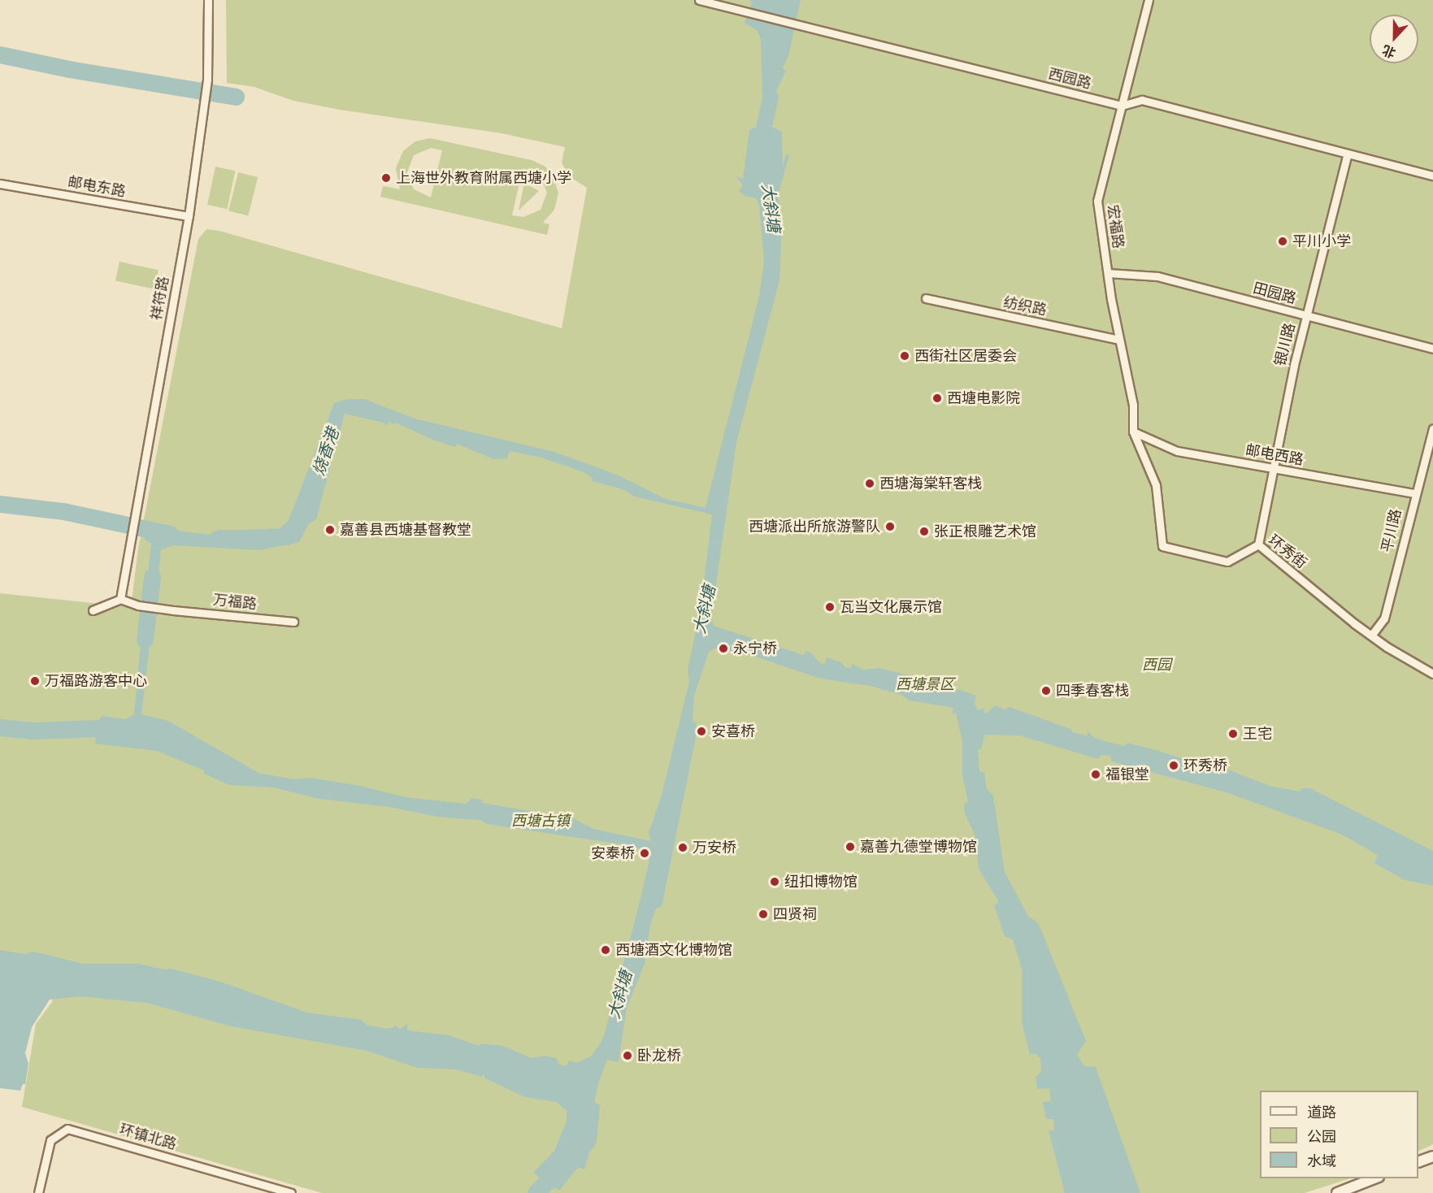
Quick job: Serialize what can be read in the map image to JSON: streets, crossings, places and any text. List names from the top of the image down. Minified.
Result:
{"streets":{"street":["西园路","邮电东路","宏福路","田园路","祥符路","纺织路","银川路","邮电西路","平川路","环秀街","万福路","环镇北路"]},"crossings":[["西园路","宏福路"],["西园路","银川路"],["邮电东路","祥符路"],["宏福路","田园路"],["宏福路","纺织路"],["宏福路","邮电西路"],["宏福路","环秀街"],["田园路","银川路"],["祥符路","万福路"],["银川路","邮电西路"],["银川路","环秀街"],["邮电西路","平川路"],["邮电西路","环秀街"],["平川路","环秀街"]],"water":["大斜塘","烧香港"],"parks":["西园","西塘景区","西塘古镇"],"places":["上海世外教育附属西塘小学","平川小学","西街社区居委会","西塘电影院","西塘海棠轩客栈","西塘派出所旅游警队","嘉善县西塘基督教堂","张正根雕艺术馆","瓦当文化展示馆","永宁桥","万福路游客中心","四季春客栈","安喜桥","王宅","环秀桥","福银堂","嘉善九德堂博物馆","万安桥","安泰桥","纽扣博物馆","四贤祠","西塘酒文化博物馆","卧龙桥"],"legend":["道路","公园","水域"],"north":"bottom"}
